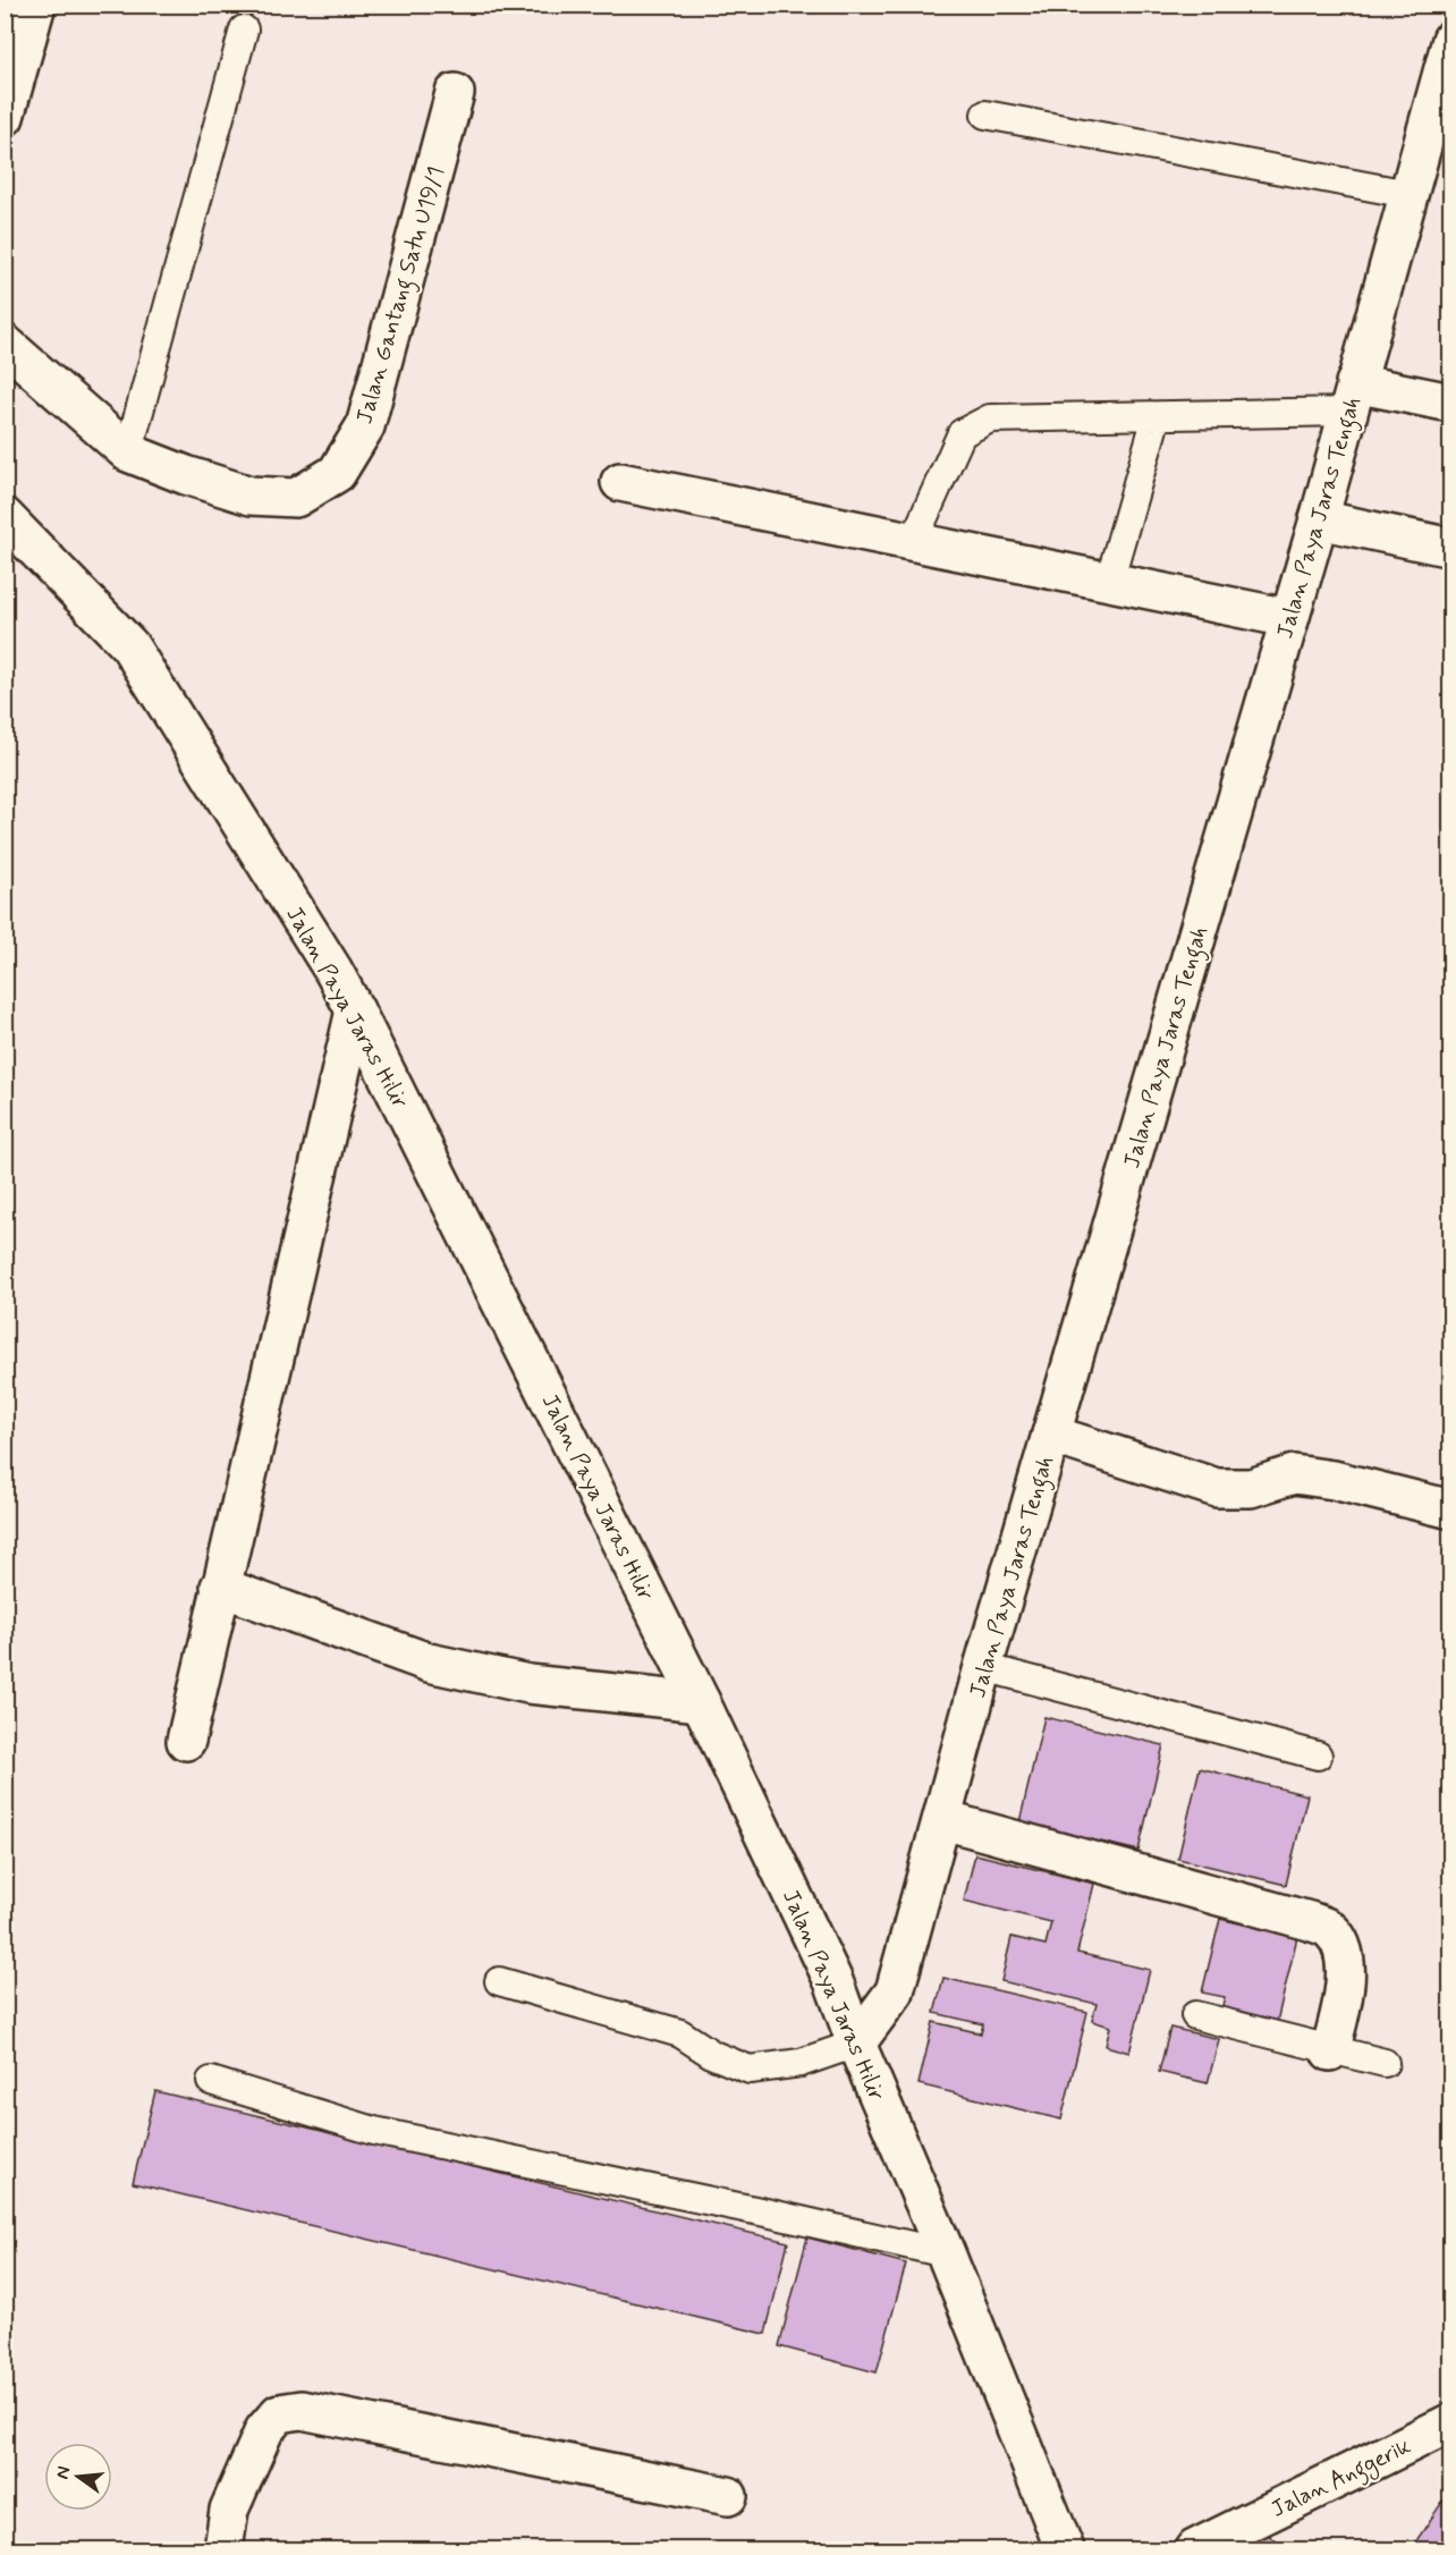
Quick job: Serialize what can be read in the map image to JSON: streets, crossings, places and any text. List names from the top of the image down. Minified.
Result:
{"streets":{"street":["Jalan Gantang Satu U19/1","Jalan Paya Jaras Tengah","Jalan Paya Jaras Hilir","Jalan Anggerik"]},"crossings":[["Jalan Paya Jaras Tengah","Jalan Paya Jaras Hilir"]],"north":"left"}
